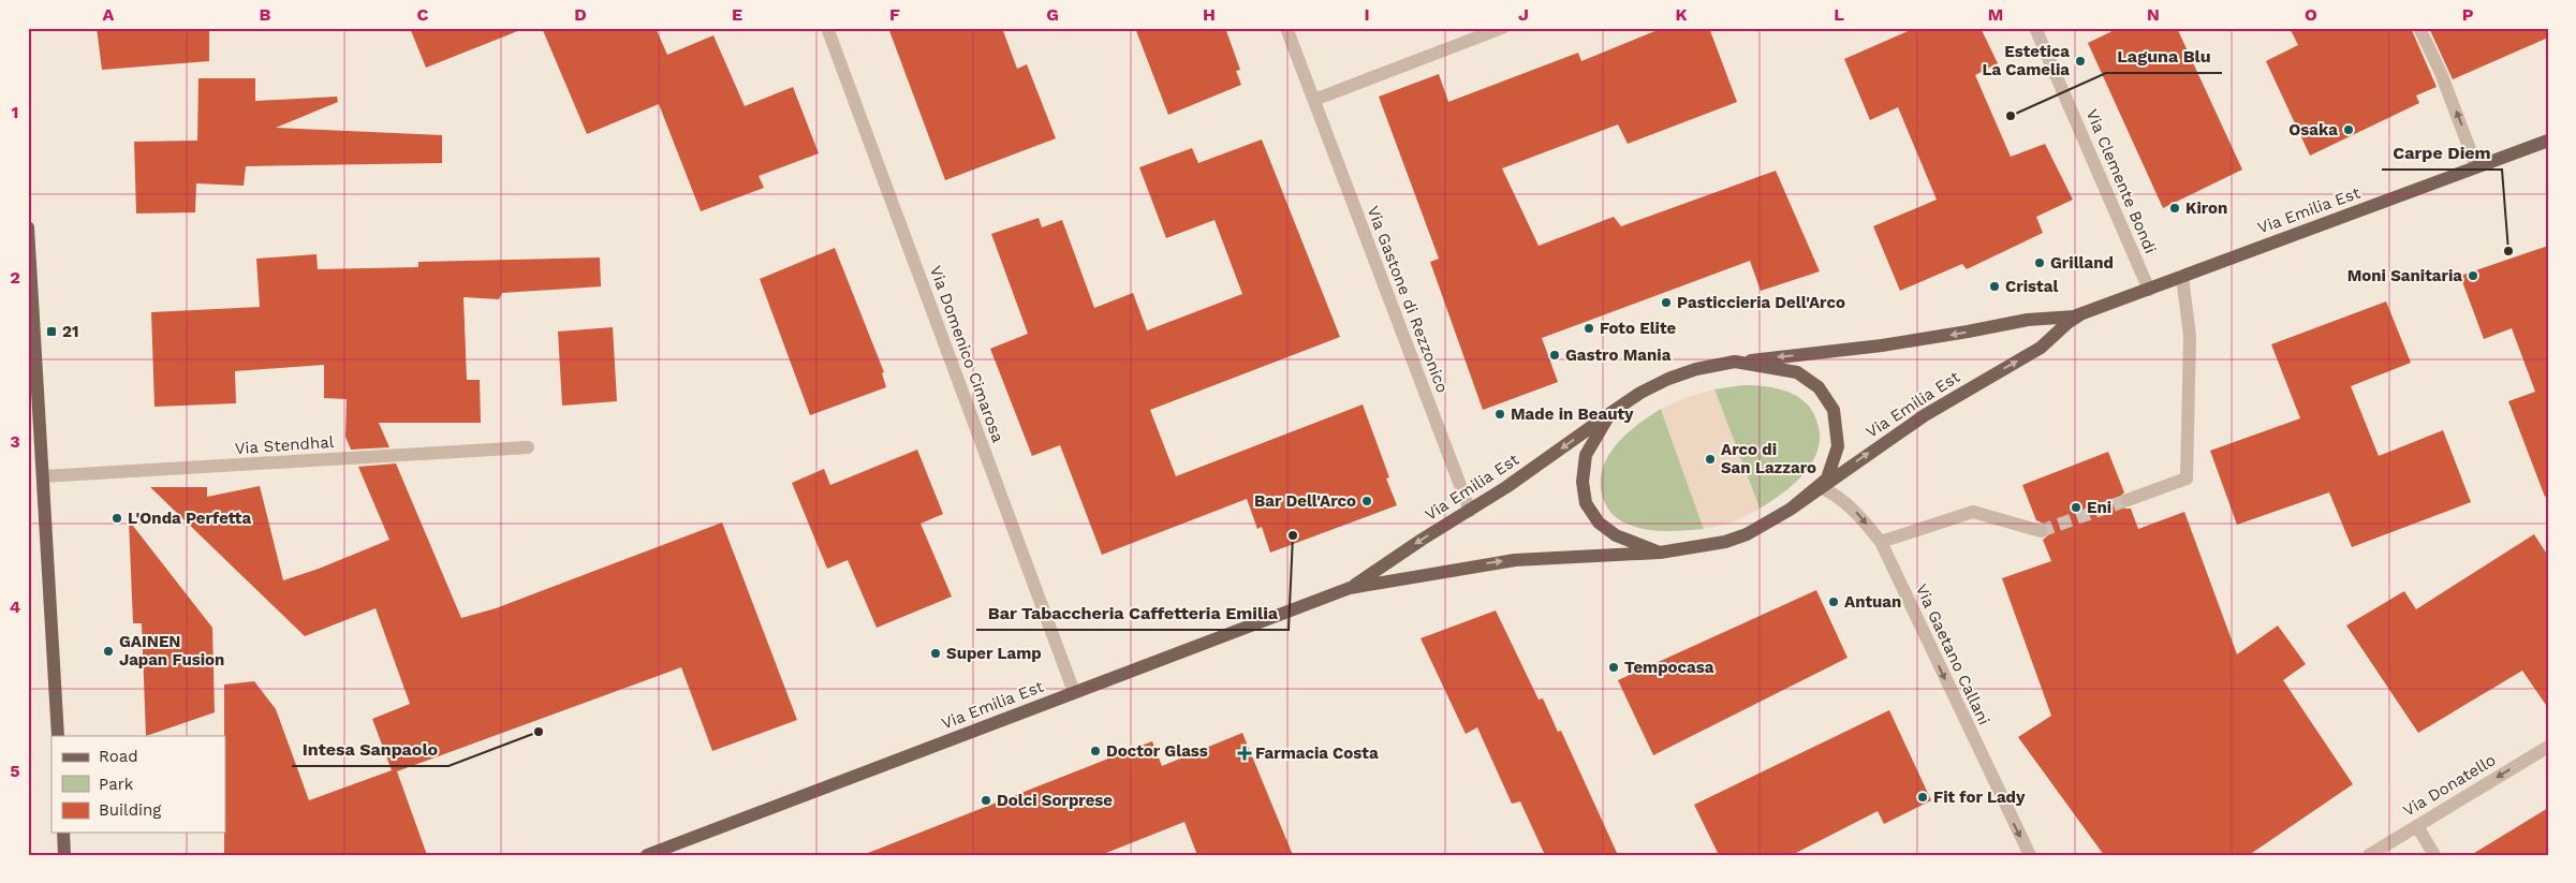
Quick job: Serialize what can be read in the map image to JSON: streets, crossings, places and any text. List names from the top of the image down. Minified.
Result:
{"streets":{"main road":["Via Emilia Est"],"street":["Via Clemente Bondi","Via Gastone di Rezzonico","Via Domenico Cimarosa","Via Stendhal","Via Gaetano Callani","Via Donatello"]},"crossings":[["Via Clemente Bondi","Via Emilia Est"],["Via Emilia Est","Via Gastone di Rezzonico"],["Via Emilia Est","Via Domenico Cimarosa"],["Via Emilia Est","Via Gaetano Callani"]],"one_way":["Via Gaetano Callani","Via Donatello"],"places":{"other":["Estetica La Camelia","Laguna Blu","Osaka","Kiron","Carpe Diem","Grilland","Moni Sanitaria","Cristal","Pasticcieria Dell'Arco","Foto Elite","Gastro Mania","Made in Beauty","Arco di San Lazzaro","Bar Dell'Arco","Eni","L'Onda Perfetta","Bar Tabaccheria Caffetteria Emilia","Antuan","GAINEN Japan Fusion","Super Lamp","Tempocasa","Intesa Sanpaolo","Doctor Glass","Fit for Lady","Dolci Sorprese"],"transit":["21"],"health":["Farmacia Costa"]},"legend":["Road","Park","Building"],"grid":{"columns":["A","B","C","D","E","F","G","H","I","J","K","L","M","N","O","P"],"rows":["1","2","3","4","5"]}}
